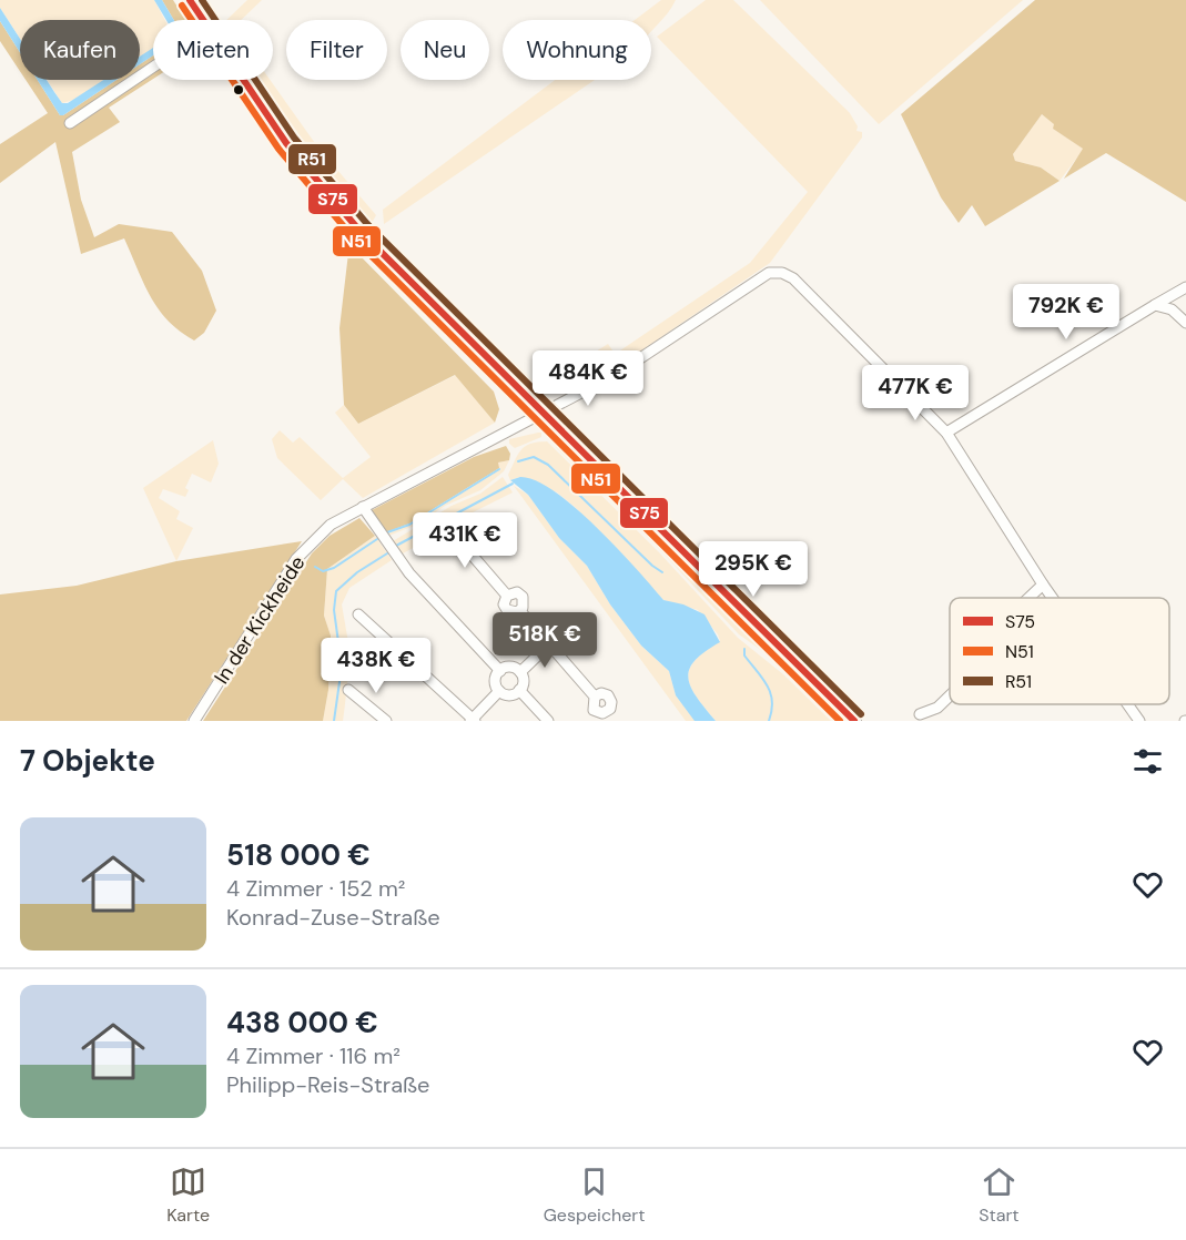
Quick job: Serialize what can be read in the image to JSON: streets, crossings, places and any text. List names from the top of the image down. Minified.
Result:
{"streets":{"street":["In der Kickheide"]},"lines":["transit line S75","transit line R51","transit line N51"],"legend":["S75","N51","R51"],"page":{"chip":["Kaufen","Mieten","Filter","Neu","Wohnung"],"price":["792K €","484K €","477K €","431K €","295K €","518K €","438K €"],"heading":"7 Objekte","list":[{"name":"518 000 €","note":"4 Zimmer · 152 m² · Konrad-Zuse-Straße"},{"name":"438 000 €","note":"4 Zimmer · 116 m² · Philipp-Reis-Straße"}],"tabs":["Karte","Gespeichert","Start"]}}
